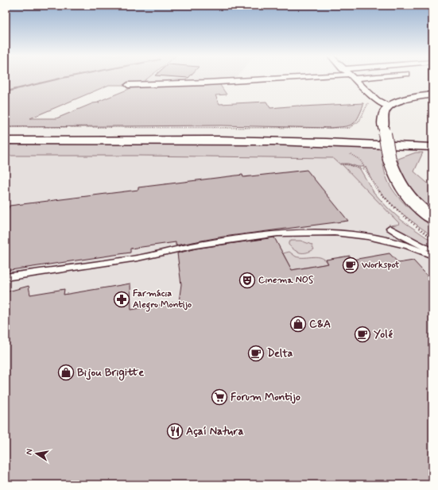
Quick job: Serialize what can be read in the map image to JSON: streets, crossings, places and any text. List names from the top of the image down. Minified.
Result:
{"places":{"cafe":["Workspot","Yolé","Delta"],"theatre":["Cinema NOS"],"pharmacy":["Farmácia Alegro Montijo"],"shop":["C&A","Bijou Brigitte"],"supermarket":["Forum Montijo"],"restaurant":["Açaí Natura"]},"north":"left"}
